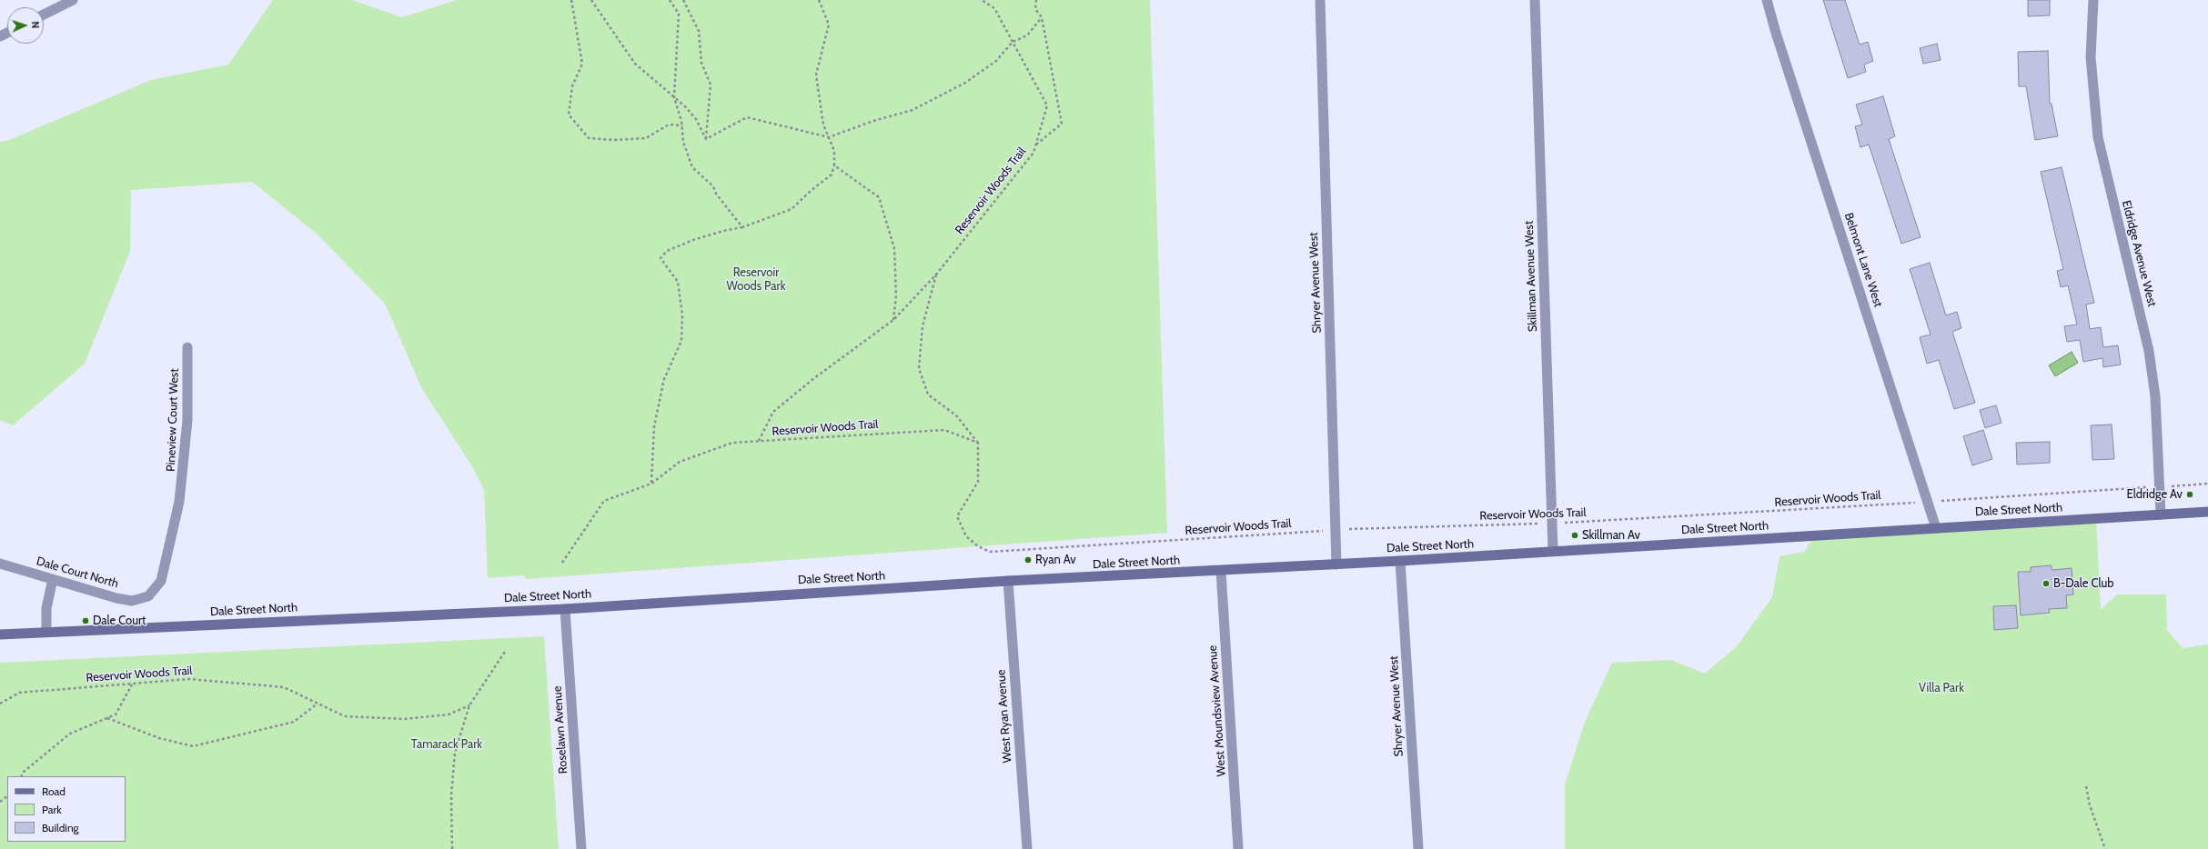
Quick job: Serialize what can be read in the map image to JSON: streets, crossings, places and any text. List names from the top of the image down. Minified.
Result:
{"streets":{"main road":["Dale Street North"],"street":["Eldridge Avenue West","Belmont Lane West","Skillman Avenue West","Shryer Avenue West","Pineview Court West","Dale Court North","West Moundsview Avenue","West Ryan Avenue","Roselawn Avenue"],"path":["Reservoir Woods Trail"]},"crossings":[["Reservoir Woods Trail","Eldridge Avenue West"],["Reservoir Woods Trail","Belmont Lane West"],["Reservoir Woods Trail","Skillman Avenue West"],["Reservoir Woods Trail","Shryer Avenue West"],["Eldridge Avenue West","Dale Street North"],["Belmont Lane West","Dale Street North"],["Skillman Avenue West","Dale Street North"],["Shryer Avenue West","Dale Street North"],["Pineview Court West","Dale Court North"],["Dale Street North","West Moundsview Avenue"],["Dale Street North","West Ryan Avenue"],["Dale Street North","Roselawn Avenue"]],"parks":["Reservoir Woods Park","Villa Park","Tamarack Park"],"places":["Eldridge Av","Skillman Av","Ryan Av","B-Dale Club","Dale Court"],"legend":["Road","Park","Building"],"north":"right"}
